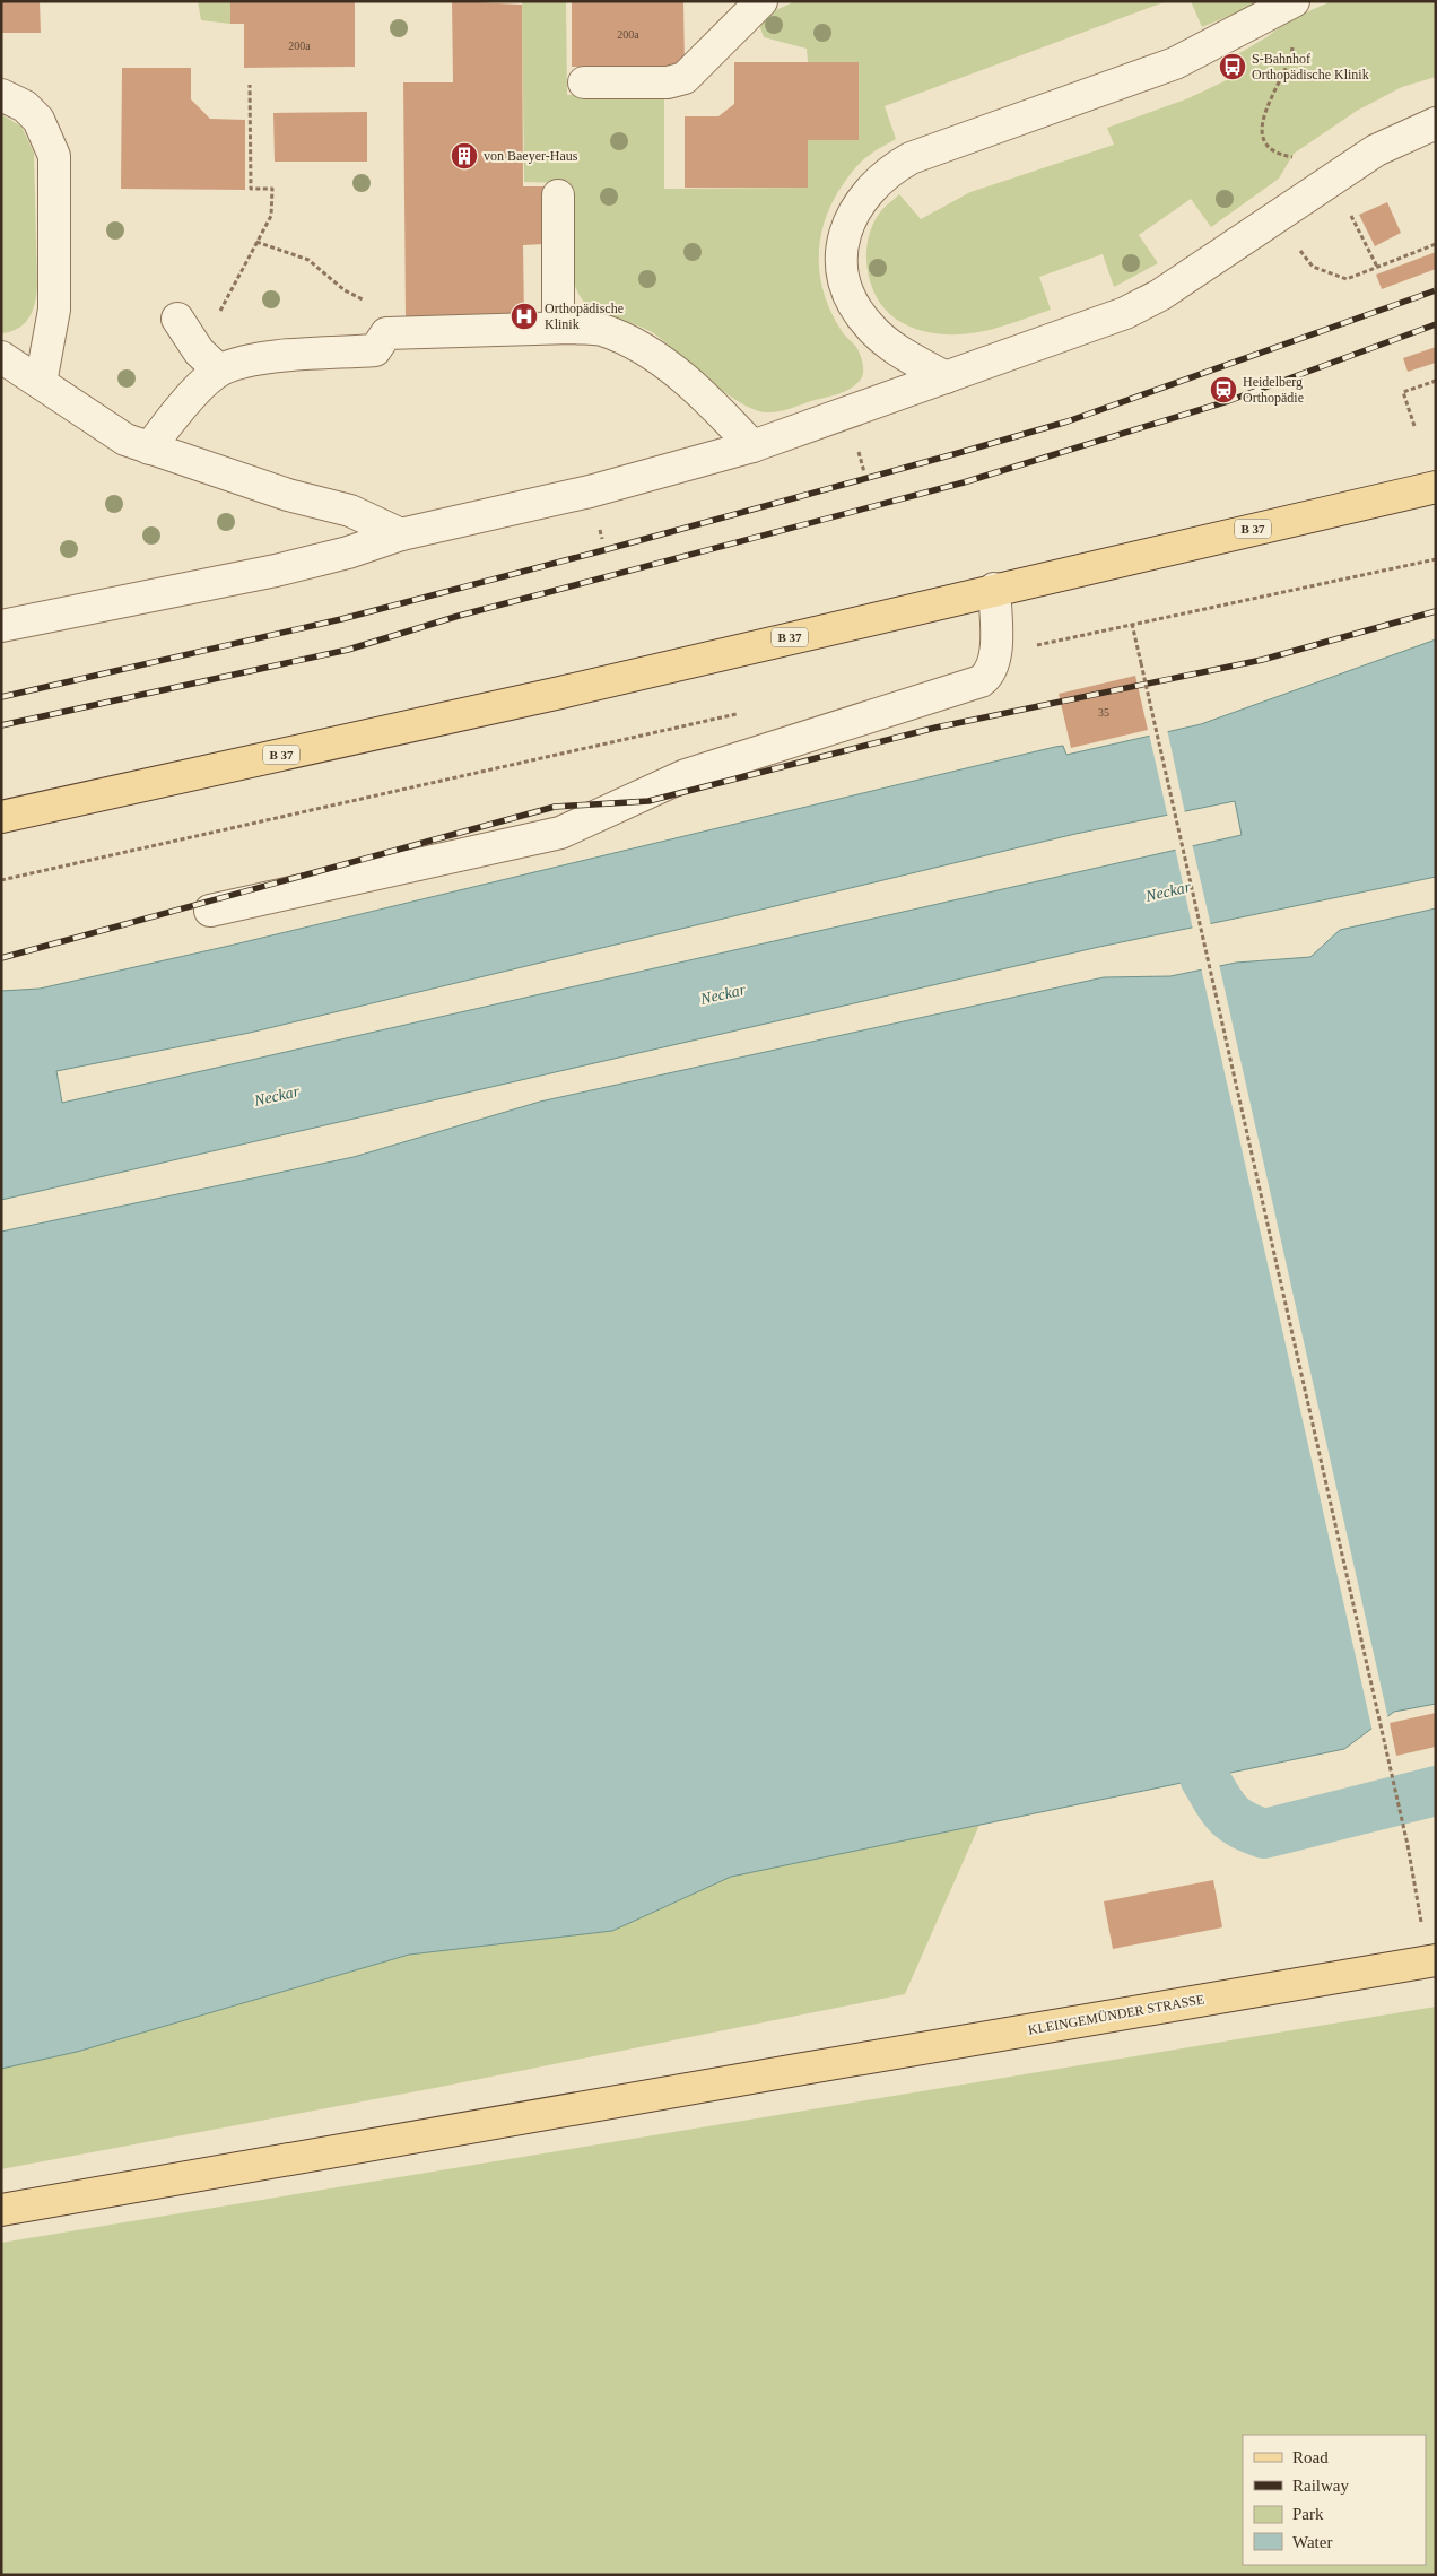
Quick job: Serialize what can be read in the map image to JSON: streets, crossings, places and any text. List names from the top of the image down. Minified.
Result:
{"streets":{"main road":["B 37","KLEINGEMÜNDER STRASSE"]},"water":["Neckar"],"places":{"bus stop":["S-Bahnhof Orthopädische Klinik"],"building":["von Baeyer-Haus"],"hospital":["Orthopädische Klinik"],"station":["Heidelberg Orthopädie"]},"house_numbers":["200a","200a","35"],"legend":["Road","Railway","Park","Water"]}
